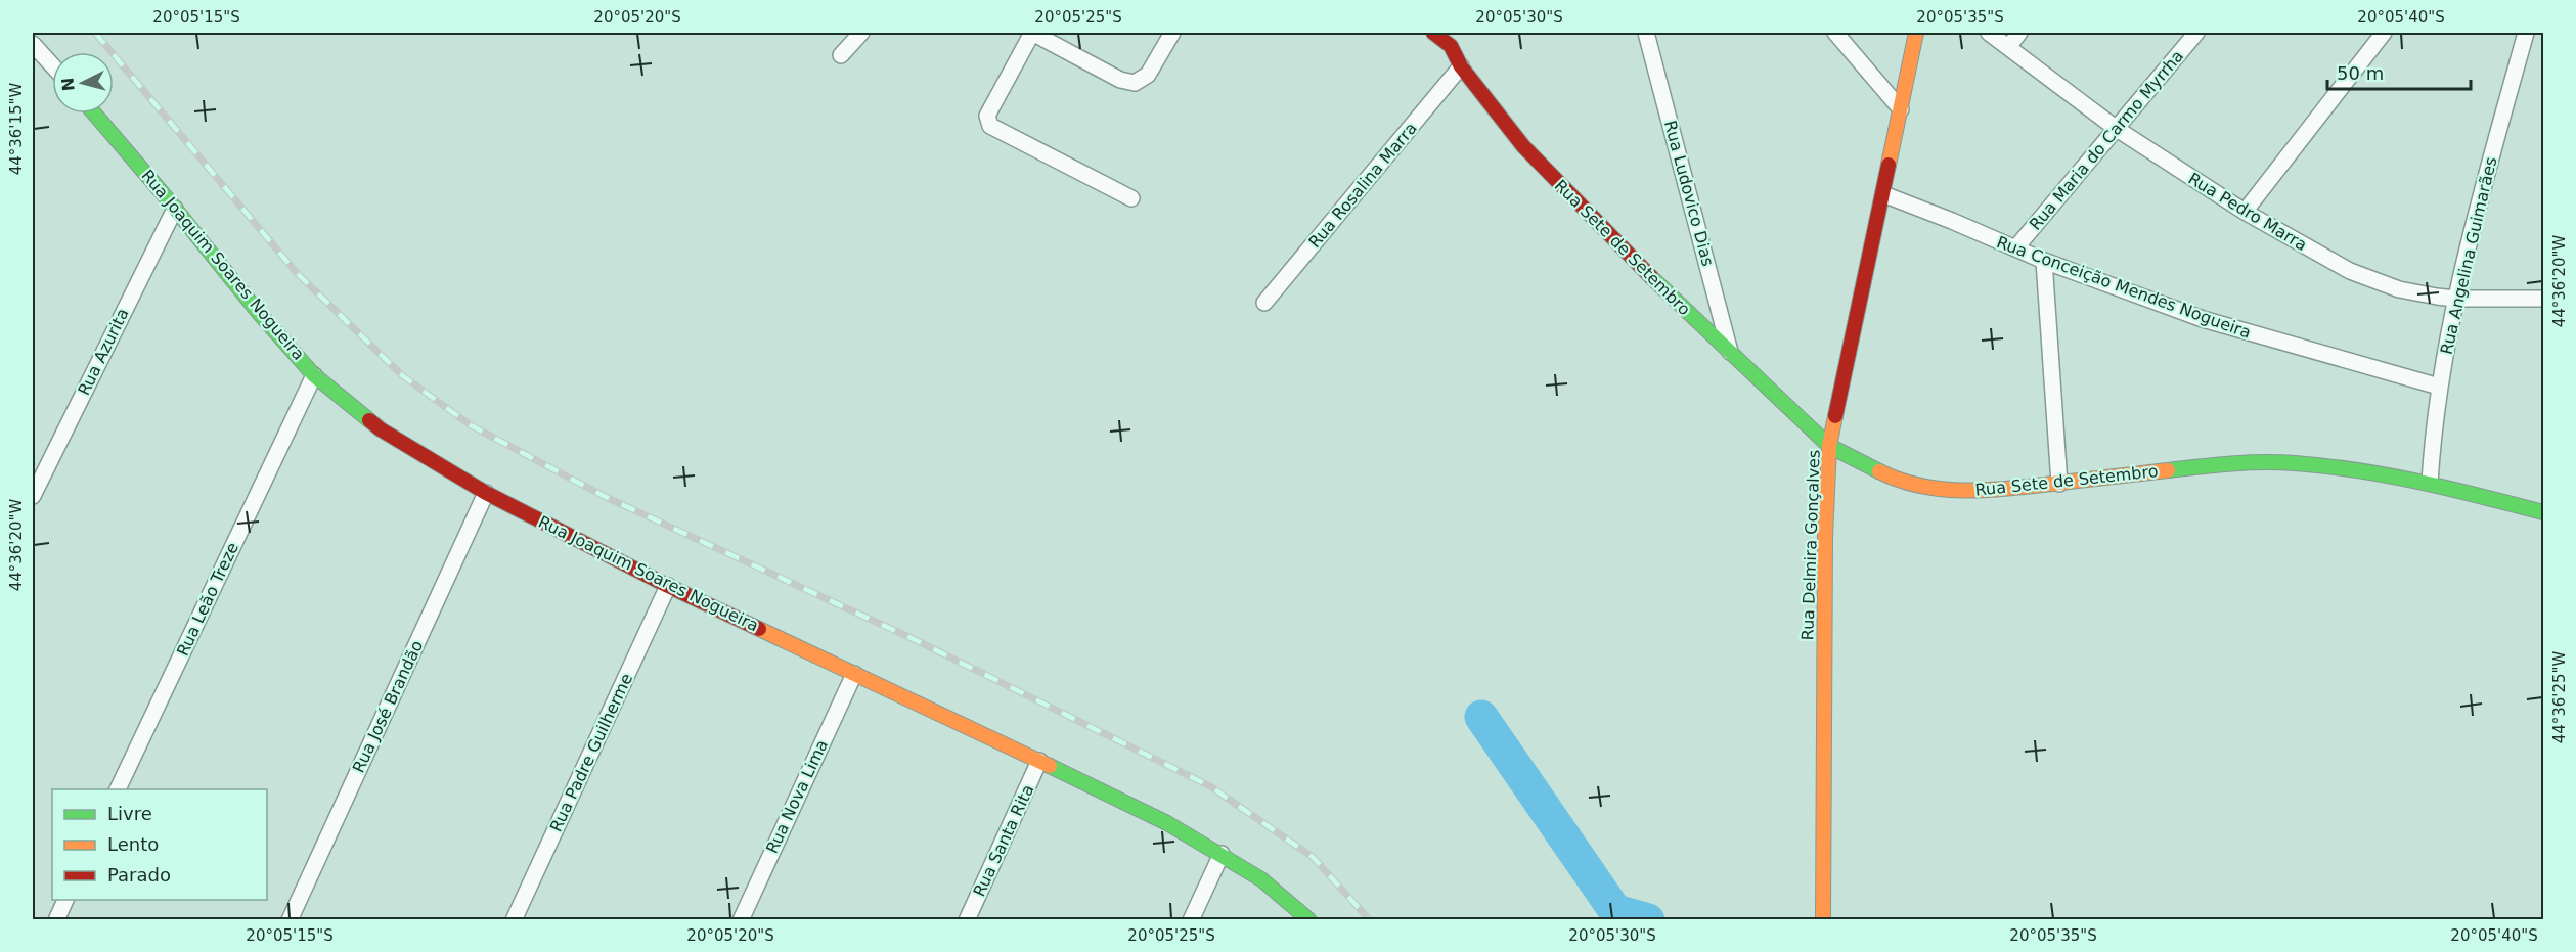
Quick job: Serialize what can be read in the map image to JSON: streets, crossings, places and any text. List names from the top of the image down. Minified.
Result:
{"streets":{"street":["Rua Maria do Carmo Myrrha","Rua Rosalina Marra","Rua Ludovico Dias","Rua Pedro Marra","Rua Sete de Setembro","Rua Angelina Guimarães","Rua Joaquim Soares Nogueira","Rua Conceição Mendes Nogueira","Rua Azurita","Rua Delmira Gonçalves","Rua Leão Treze","Rua José Brandão","Rua Padre Guilherme","Rua Nova Lima","Rua Santa Rita"]},"crossings":[["Rua Maria do Carmo Myrrha","Rua Pedro Marra"],["Rua Maria do Carmo Myrrha","Rua Conceição Mendes Nogueira"],["Rua Rosalina Marra","Rua Sete de Setembro"],["Rua Ludovico Dias","Rua Sete de Setembro"],["Rua Pedro Marra","Rua Angelina Guimarães"],["Rua Sete de Setembro","Rua Angelina Guimarães"],["Rua Sete de Setembro","Rua Delmira Gonçalves"],["Rua Angelina Guimarães","Rua Conceição Mendes Nogueira"],["Rua Joaquim Soares Nogueira","Rua Azurita"],["Rua Joaquim Soares Nogueira","Rua Leão Treze"],["Rua Joaquim Soares Nogueira","Rua José Brandão"],["Rua Joaquim Soares Nogueira","Rua Padre Guilherme"],["Rua Joaquim Soares Nogueira","Rua Nova Lima"],["Rua Joaquim Soares Nogueira","Rua Santa Rita"],["Rua Conceição Mendes Nogueira","Rua Delmira Gonçalves"]],"legend":["Livre","Lento","Parado"],"scale_bar":"50 m","north":"left","coordinates":["20°05'15\"S","20°05'20\"S","20°05'25\"S","20°05'30\"S","20°05'35\"S","20°05'40\"S","44°36'15\"W","44°36'20\"W","44°36'25\"W"]}
